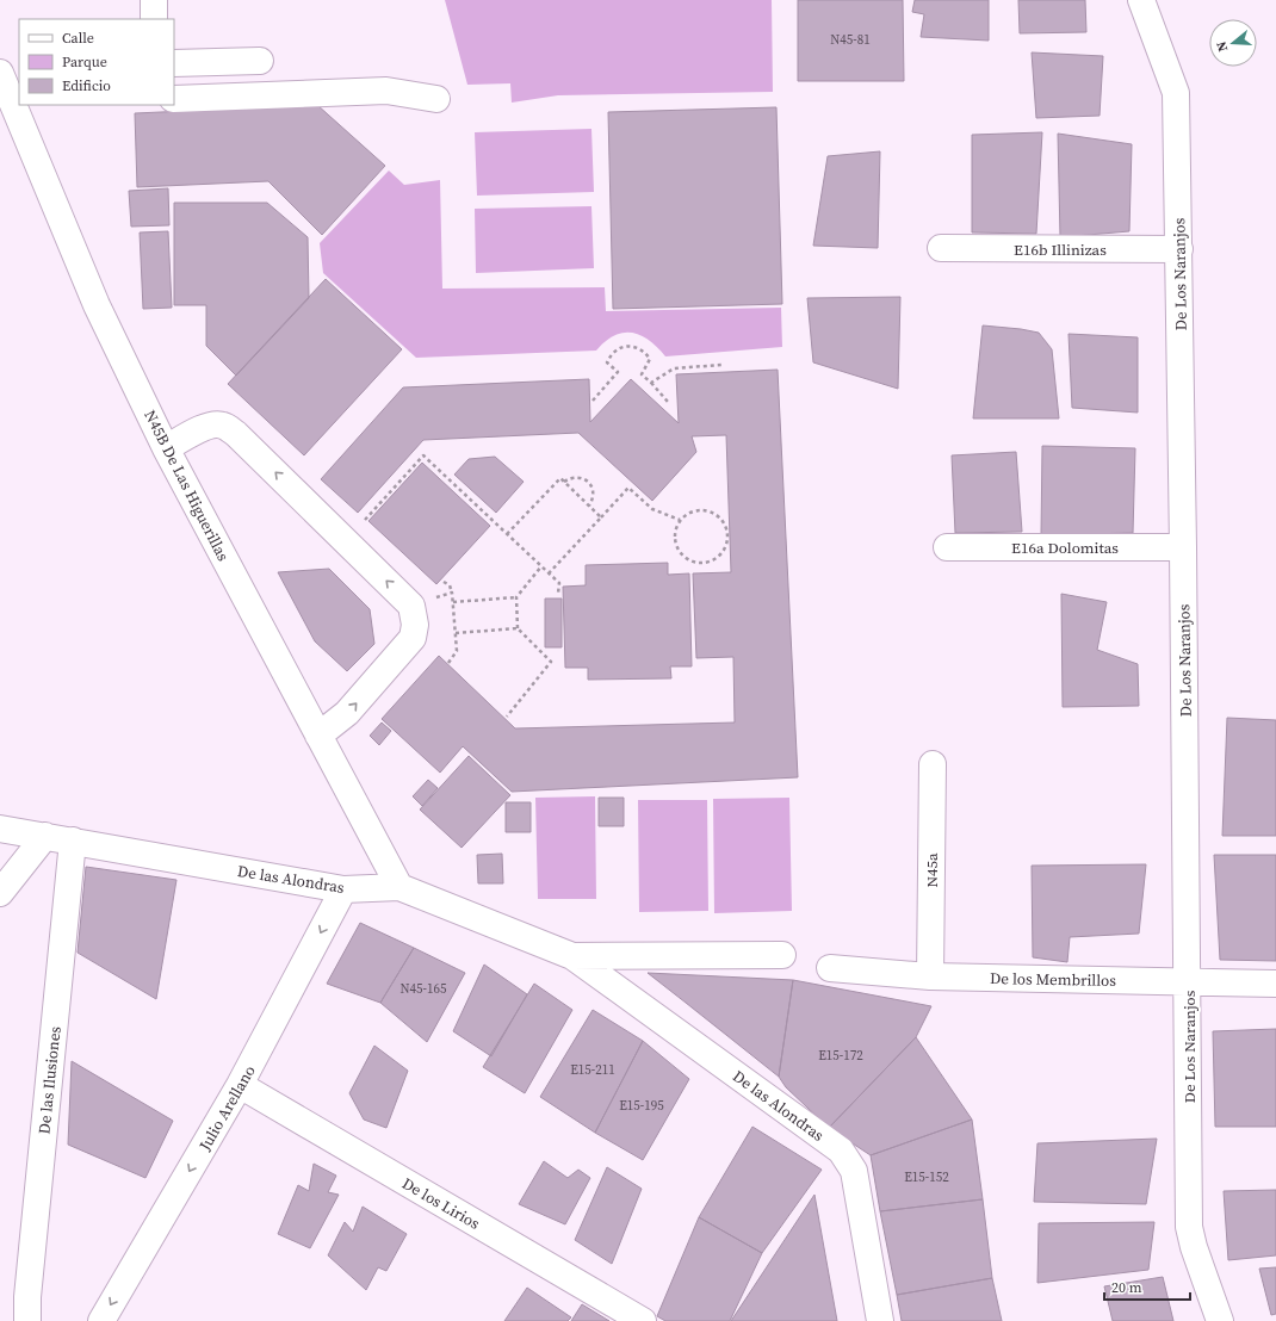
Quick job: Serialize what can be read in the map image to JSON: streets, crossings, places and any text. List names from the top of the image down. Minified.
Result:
{"streets":{"street":["E16b Illinizas","De Los Naranjos","N45B De Las Higuerillas","E16a Dolomitas","N45a","De las Alondras","De los Membrillos","De las Ilusiones","Julio Arellano","De los Lirios"]},"crossings":[["E16b Illinizas","De Los Naranjos"],["De Los Naranjos","E16a Dolomitas"],["De Los Naranjos","De los Membrillos"],["N45B De Las Higuerillas","De las Alondras"],["N45a","De los Membrillos"],["De las Alondras","De las Ilusiones"],["De las Alondras","Julio Arellano"],["Julio Arellano","De los Lirios"]],"one_way":["Julio Arellano"],"house_numbers":["N45-81","N45-165","E15-172","E15-211","E15-195","E15-152"],"legend":["Calle","Parque","Edificio"],"scale_bar":"20 m","north":"left"}
